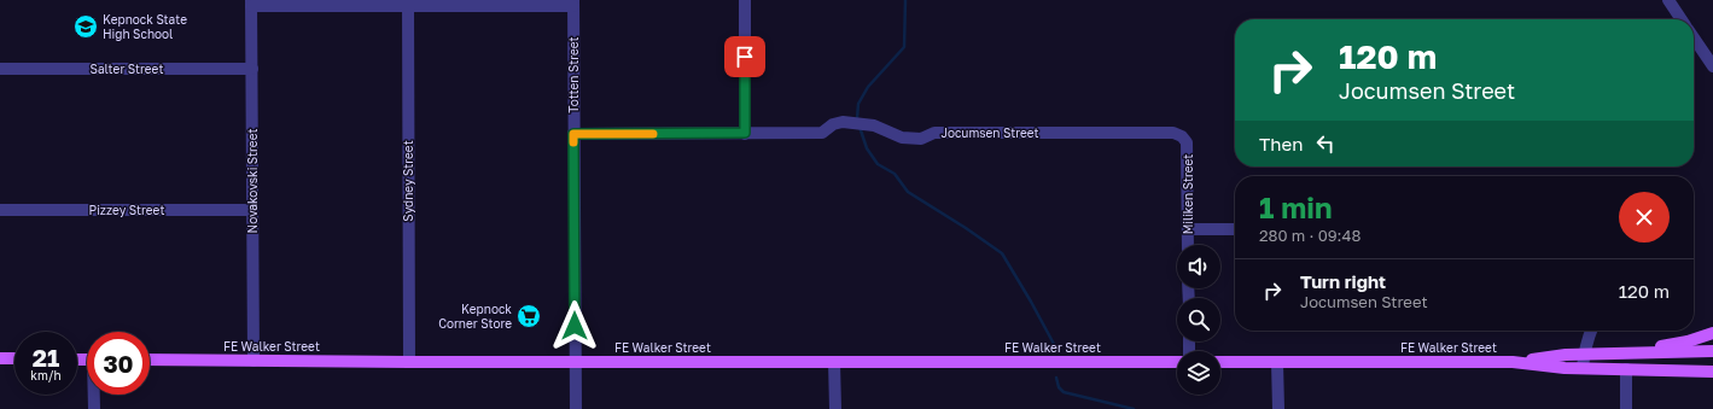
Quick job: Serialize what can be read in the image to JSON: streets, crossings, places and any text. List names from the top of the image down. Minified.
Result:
{"streets":{"main road":["FE Walker Street"],"street":["Salter Street","Totten Street","Jocumsen Street","Novakovski Street","Sydney Street","Miliken Street","Pizzey Street"]},"crossings":[["Salter Street","Novakovski Street"],["Totten Street","Jocumsen Street"],["Totten Street","FE Walker Street"],["Jocumsen Street","Miliken Street"],["Novakovski Street","Pizzey Street"],["Novakovski Street","FE Walker Street"],["Sydney Street","FE Walker Street"]],"places":{"school or university":["Kepnock State High School"],"supermarket":["Kepnock Corner Store"]},"page":{"turn":["120 m","Jocumsen Street"],"then":"Then","heading":["1 min","280 m · 09:48"],"list":[{"name":"Turn right","note":"Jocumsen Street","value":"120 m"}],"speed":"21 km/h","limit":"30"}}
